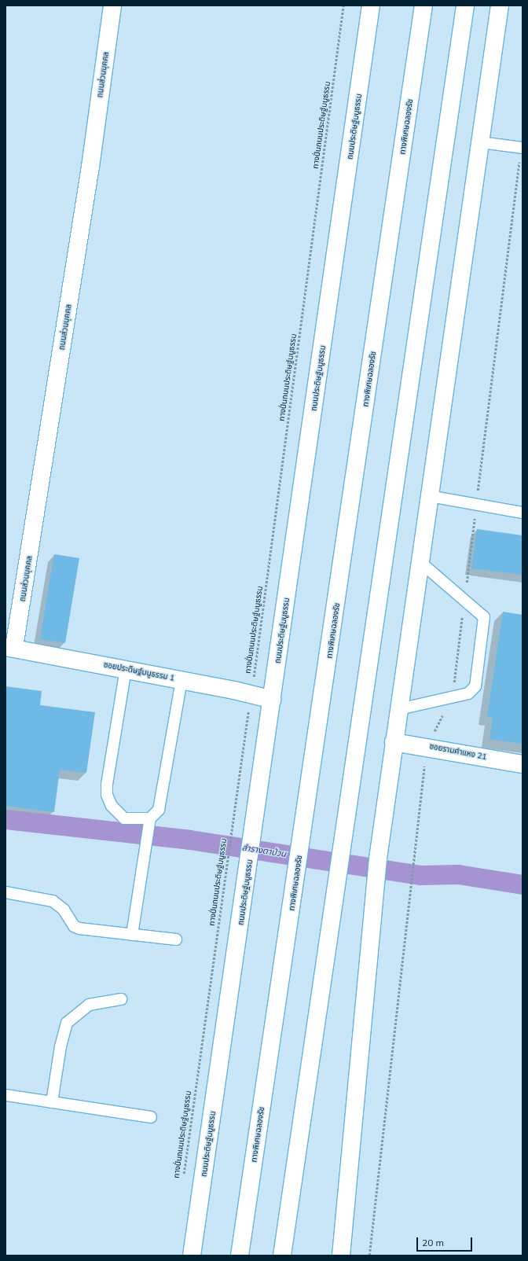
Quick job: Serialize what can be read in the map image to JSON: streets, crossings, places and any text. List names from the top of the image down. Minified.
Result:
{"streets":{"main road":["ถนนส่วนบุคคล","ถนนประดิษฐ์มนูธรรม","ทางพิเศษฉลองรัช","ซอยประดิษฐ์มนูธรรม 1","ซอยรามคำแหง 21"],"path":["ทางปั่นถนนประดิษฐ์มนูธรรม"]},"crossings":[["ถนนส่วนบุคคล","ซอยประดิษฐ์มนูธรรม 1"],["ทางปั่นถนนประดิษฐ์มนูธรรม","ซอยประดิษฐ์มนูธรรม 1"],["ถนนประดิษฐ์มนูธรรม","ซอยประดิษฐ์มนูธรรม 1"]],"water":["ลำรางตาป่วน"],"scale_bar":"20 m"}
